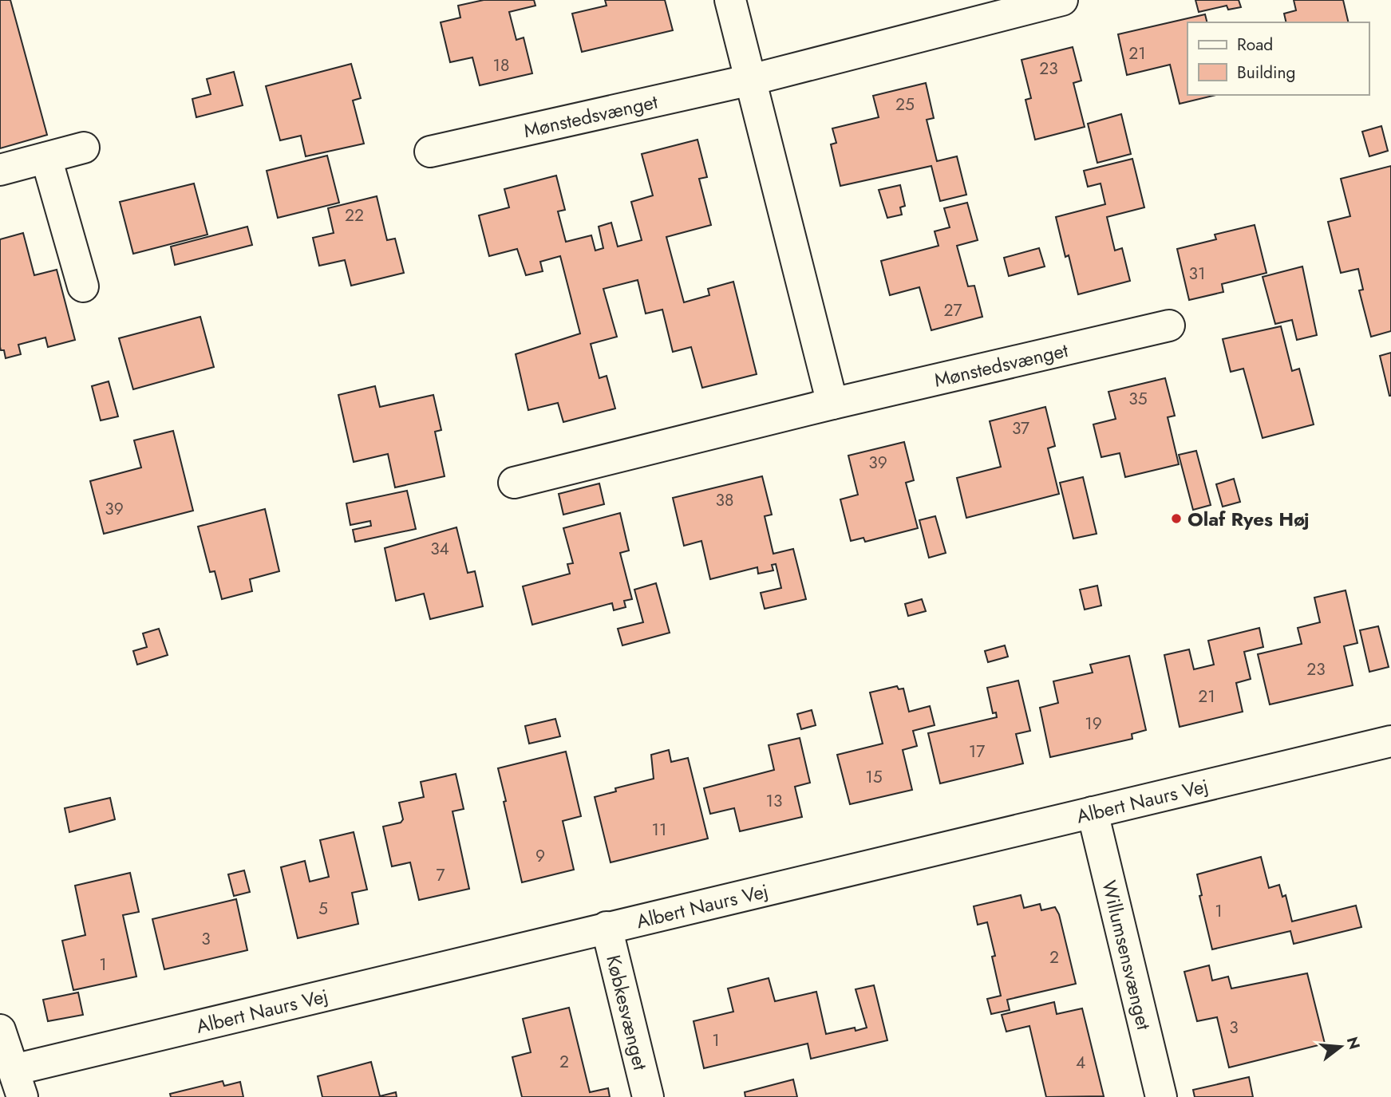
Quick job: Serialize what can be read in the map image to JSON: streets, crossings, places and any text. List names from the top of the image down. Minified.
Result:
{"streets":{"street":["Mønstedsvænget","Albert Naurs Vej","Willumsensvænget","Købkesvænget"]},"crossings":[["Albert Naurs Vej","Willumsensvænget"],["Albert Naurs Vej","Købkesvænget"]],"places":["Olaf Ryes Høj"],"house_numbers":["21","18","23","25","22","31","27","35","37","39","38","39","34","23","21","19","17","15","13","11","9","7","5","1","3","2","1","3","1","2","4"],"legend":["Road","Building"],"north":"right"}
